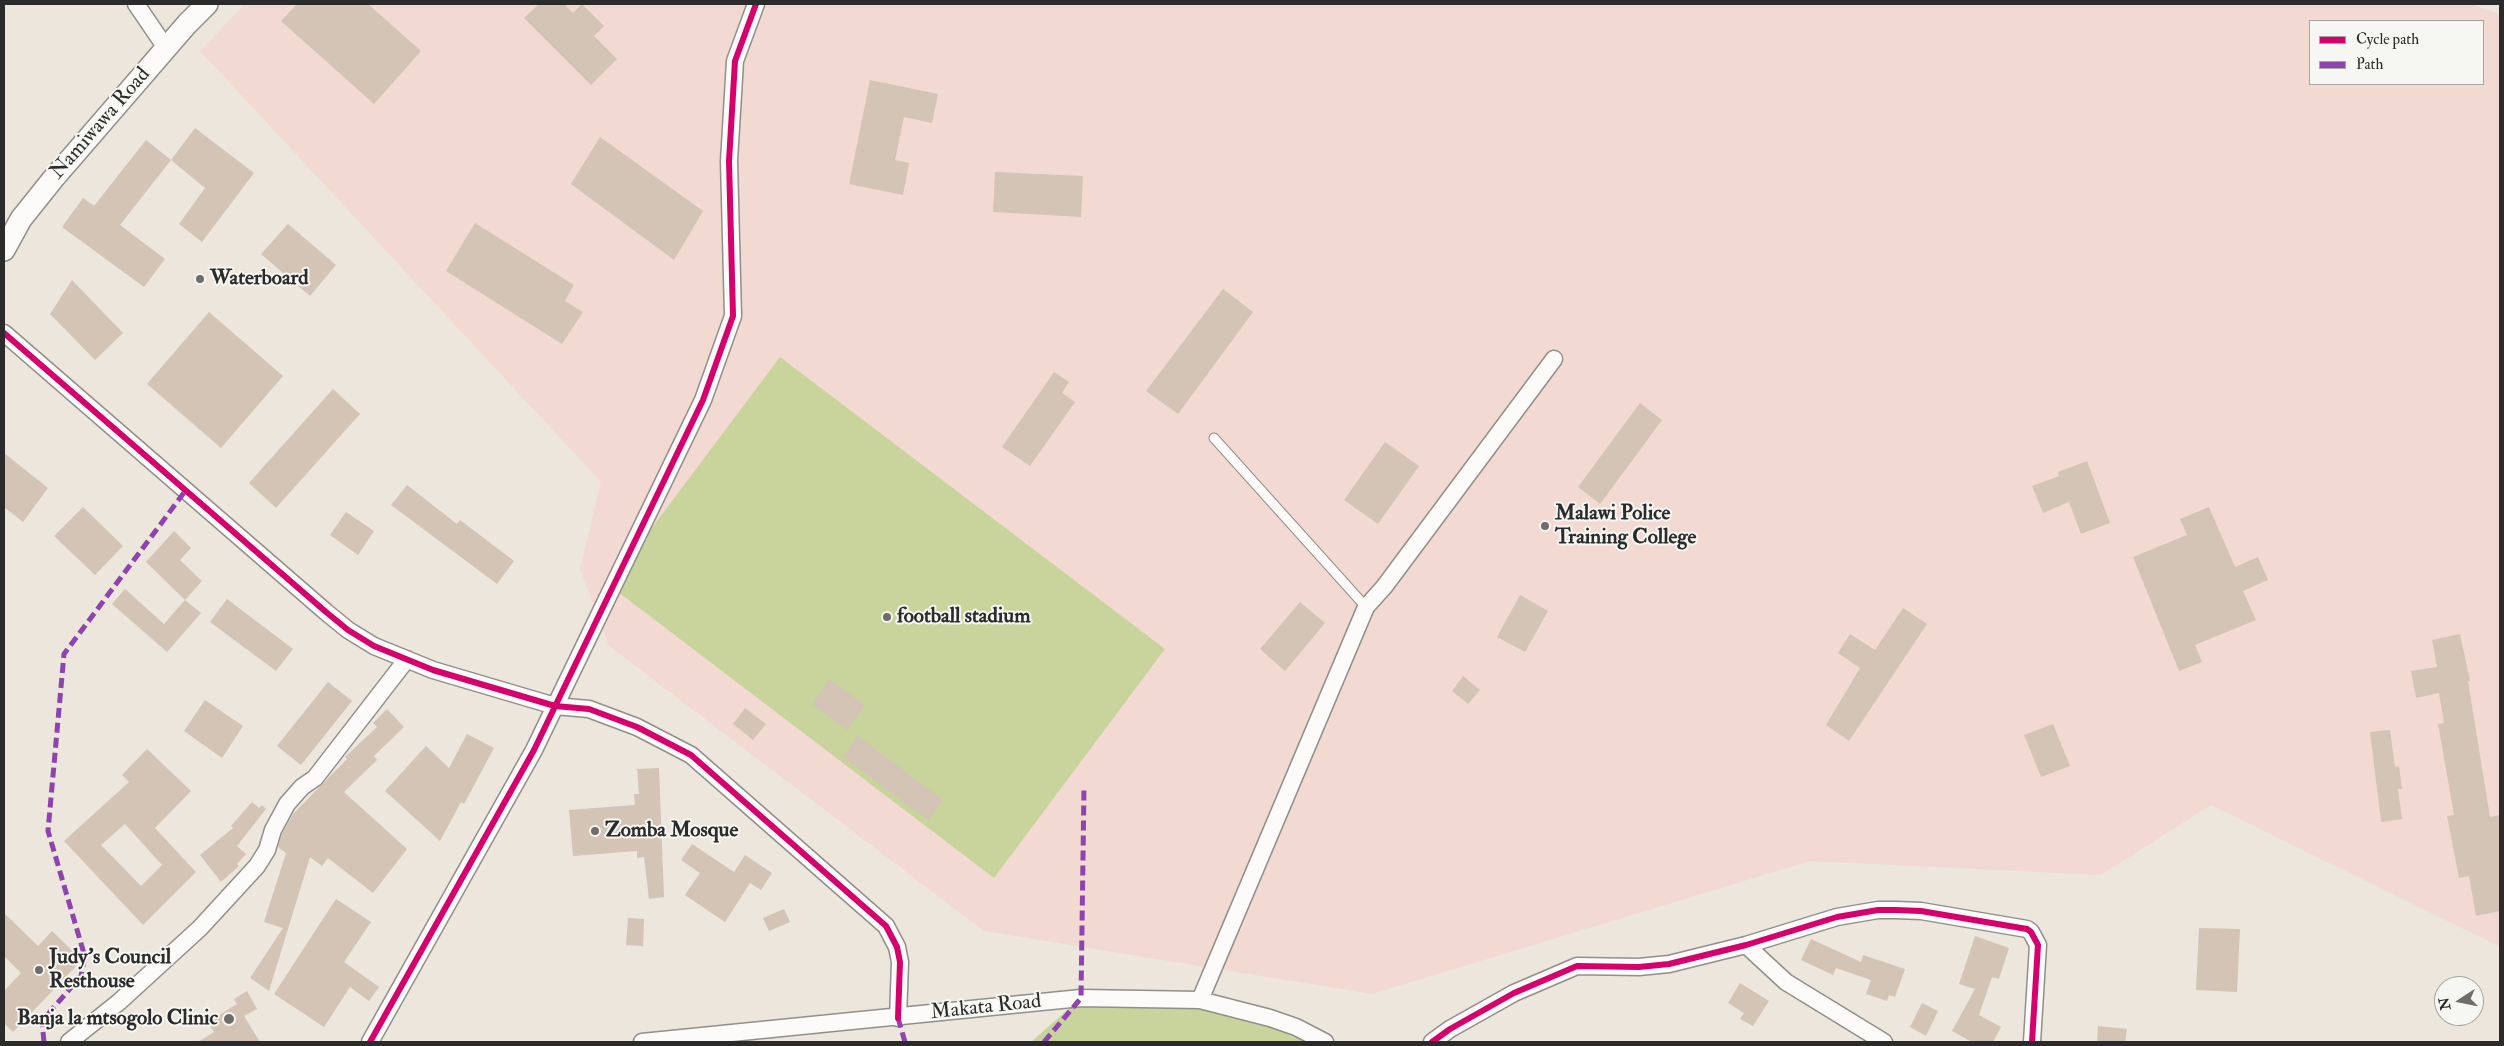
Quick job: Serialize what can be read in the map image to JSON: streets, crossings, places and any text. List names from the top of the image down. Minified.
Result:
{"streets":{"street":["Namiwawa Road","Makata Road"]},"places":["Waterboard","Malawi Police Training College","football stadium","Zomba Mosque","Judy's Council Resthouse","Banja la mtsogolo Clinic"],"legend":["Cycle path","Path"],"north":"left"}
